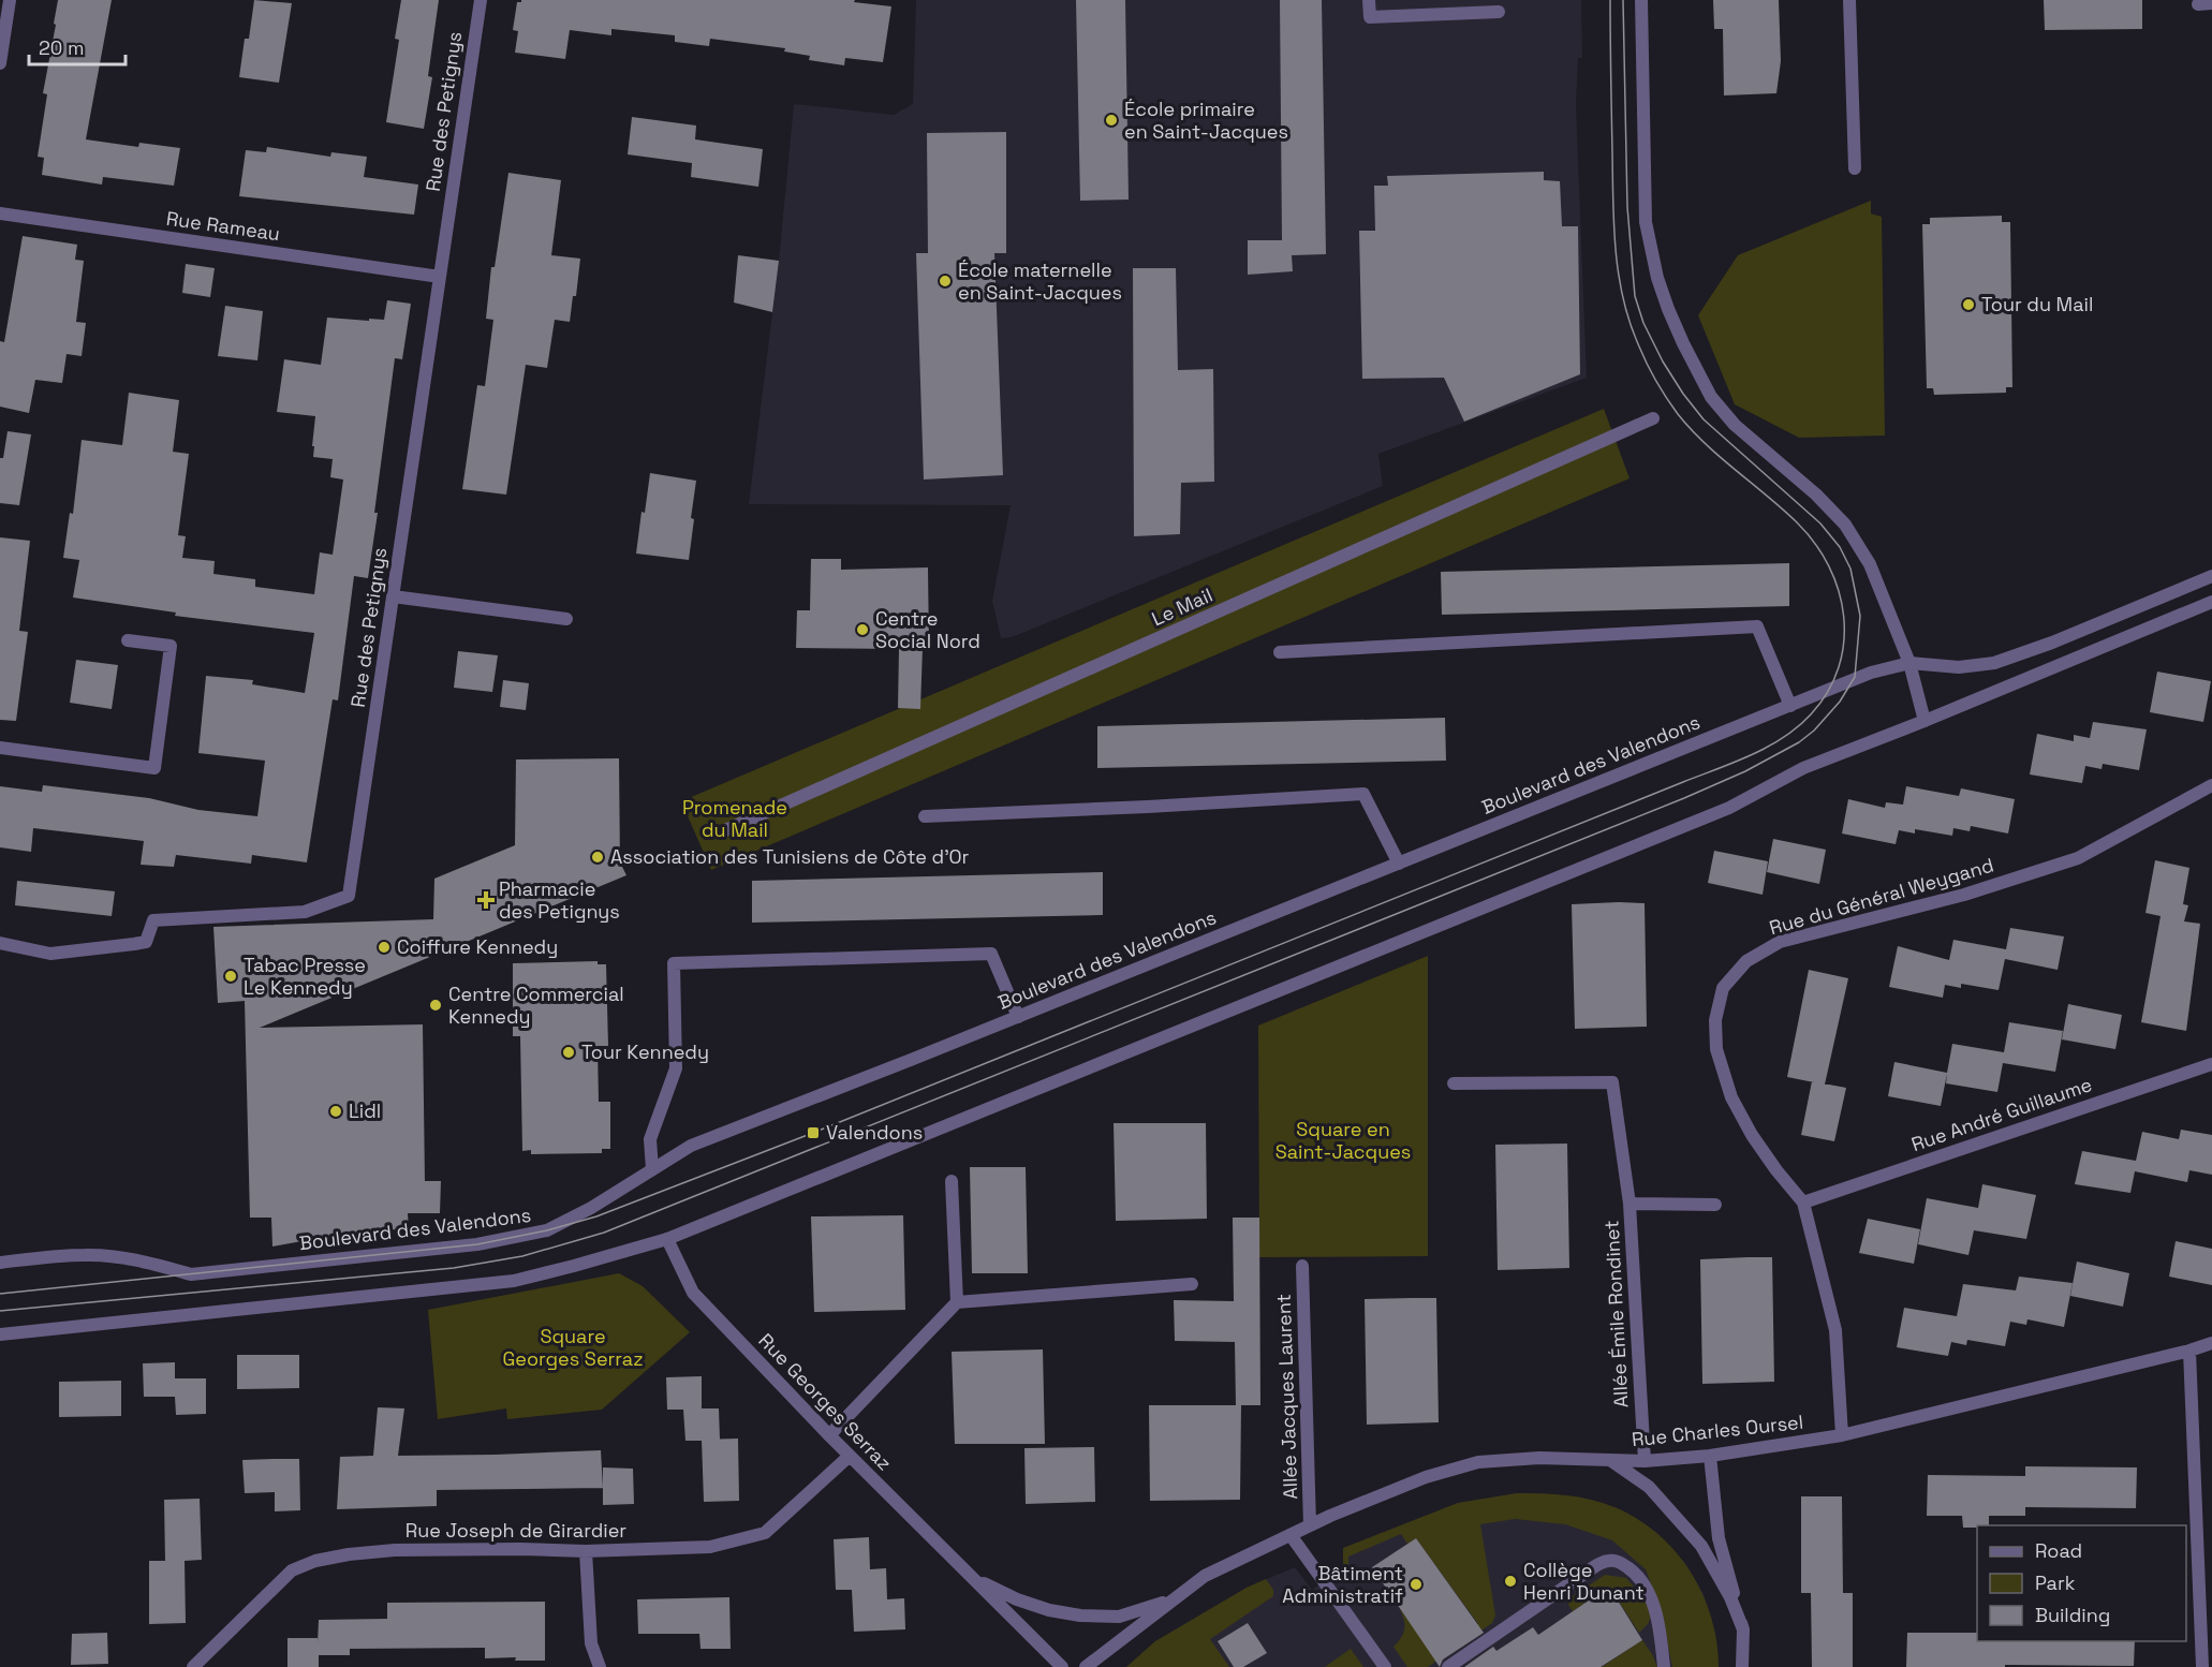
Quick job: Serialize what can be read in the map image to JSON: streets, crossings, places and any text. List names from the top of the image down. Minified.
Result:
{"streets":{"street":["Rue des Petignys","Rue Rameau","Le Mail","Boulevard des Valendons","Rue du Général Weygand","Rue André Guillaume","Allée Émile Rondinet","Allée Jacques Laurent","Rue Georges Serraz","Rue Charles Oursel","Rue Joseph de Girardier"]},"crossings":[["Rue des Petignys","Rue Rameau"],["Rue du Général Weygand","Rue André Guillaume"],["Rue du Général Weygand","Rue Charles Oursel"],["Allée Émile Rondinet","Rue Charles Oursel"],["Allée Jacques Laurent","Rue Charles Oursel"],["Rue Georges Serraz","Rue Charles Oursel"],["Rue Georges Serraz","Rue Joseph de Girardier"]],"parks":["Promenade du Mail","Square en Saint-Jacques","Square Georges Serraz"],"places":{"other":["École primaire en Saint-Jacques","École maternelle en Saint-Jacques","Tour du Mail","Centre Social Nord","Association des Tunisiens de Côte d'Or","Coiffure Kennedy","Tabac Presse Le Kennedy","Centre Commercial Kennedy","Tour Kennedy","Lidl","Collège Henri Dunant","Bâtiment Administratif"],"health":["Pharmacie des Petignys"],"transit":["Valendons"]},"legend":["Road","Park","Building"],"scale_bar":"20 m"}
